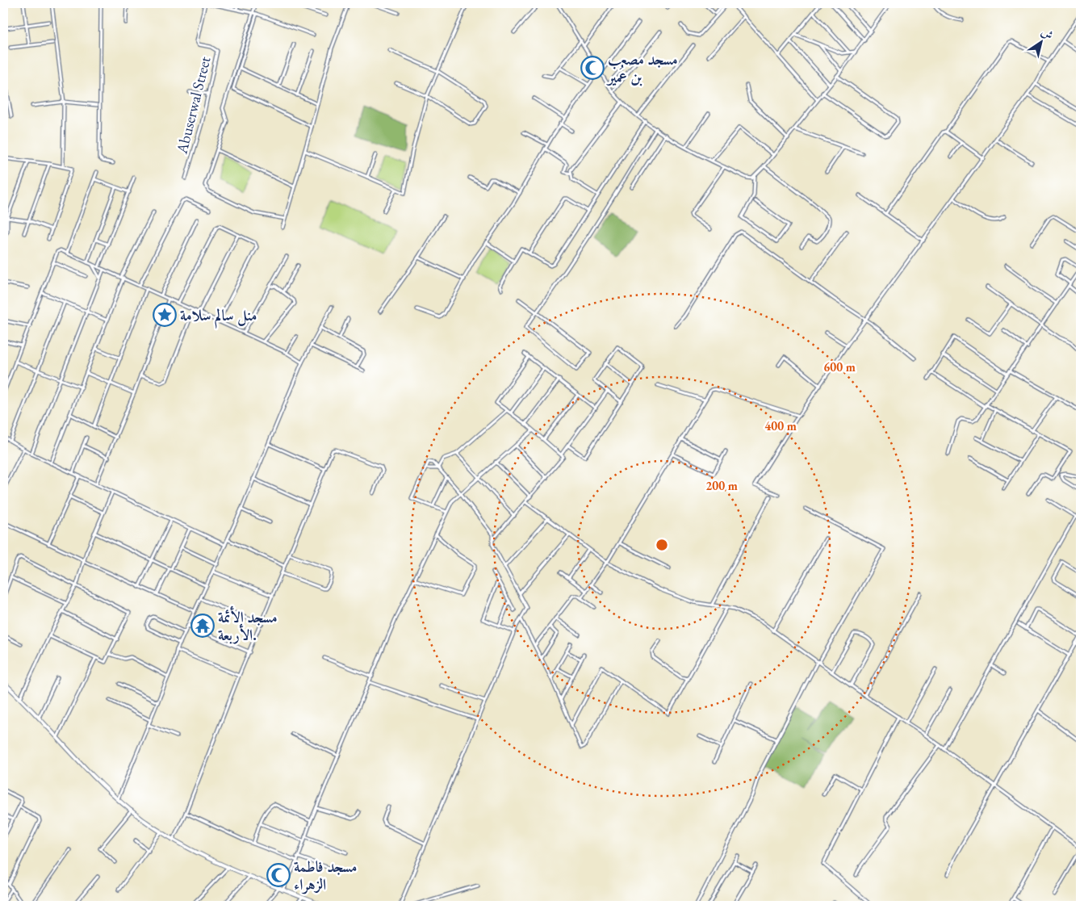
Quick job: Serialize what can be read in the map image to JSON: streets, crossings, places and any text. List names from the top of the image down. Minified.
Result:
{"streets":{"street":["Abuserwal Street"]},"places":{"mosque":["مسجد مصعب بن عُمير","مسجد فاطمة الزهراء"],"place":["منل سالم سلامة"],"temple":["مسجد الأئمة الأربعة."]},"north":"top right","rings":["600 m","400 m","200 m"]}
